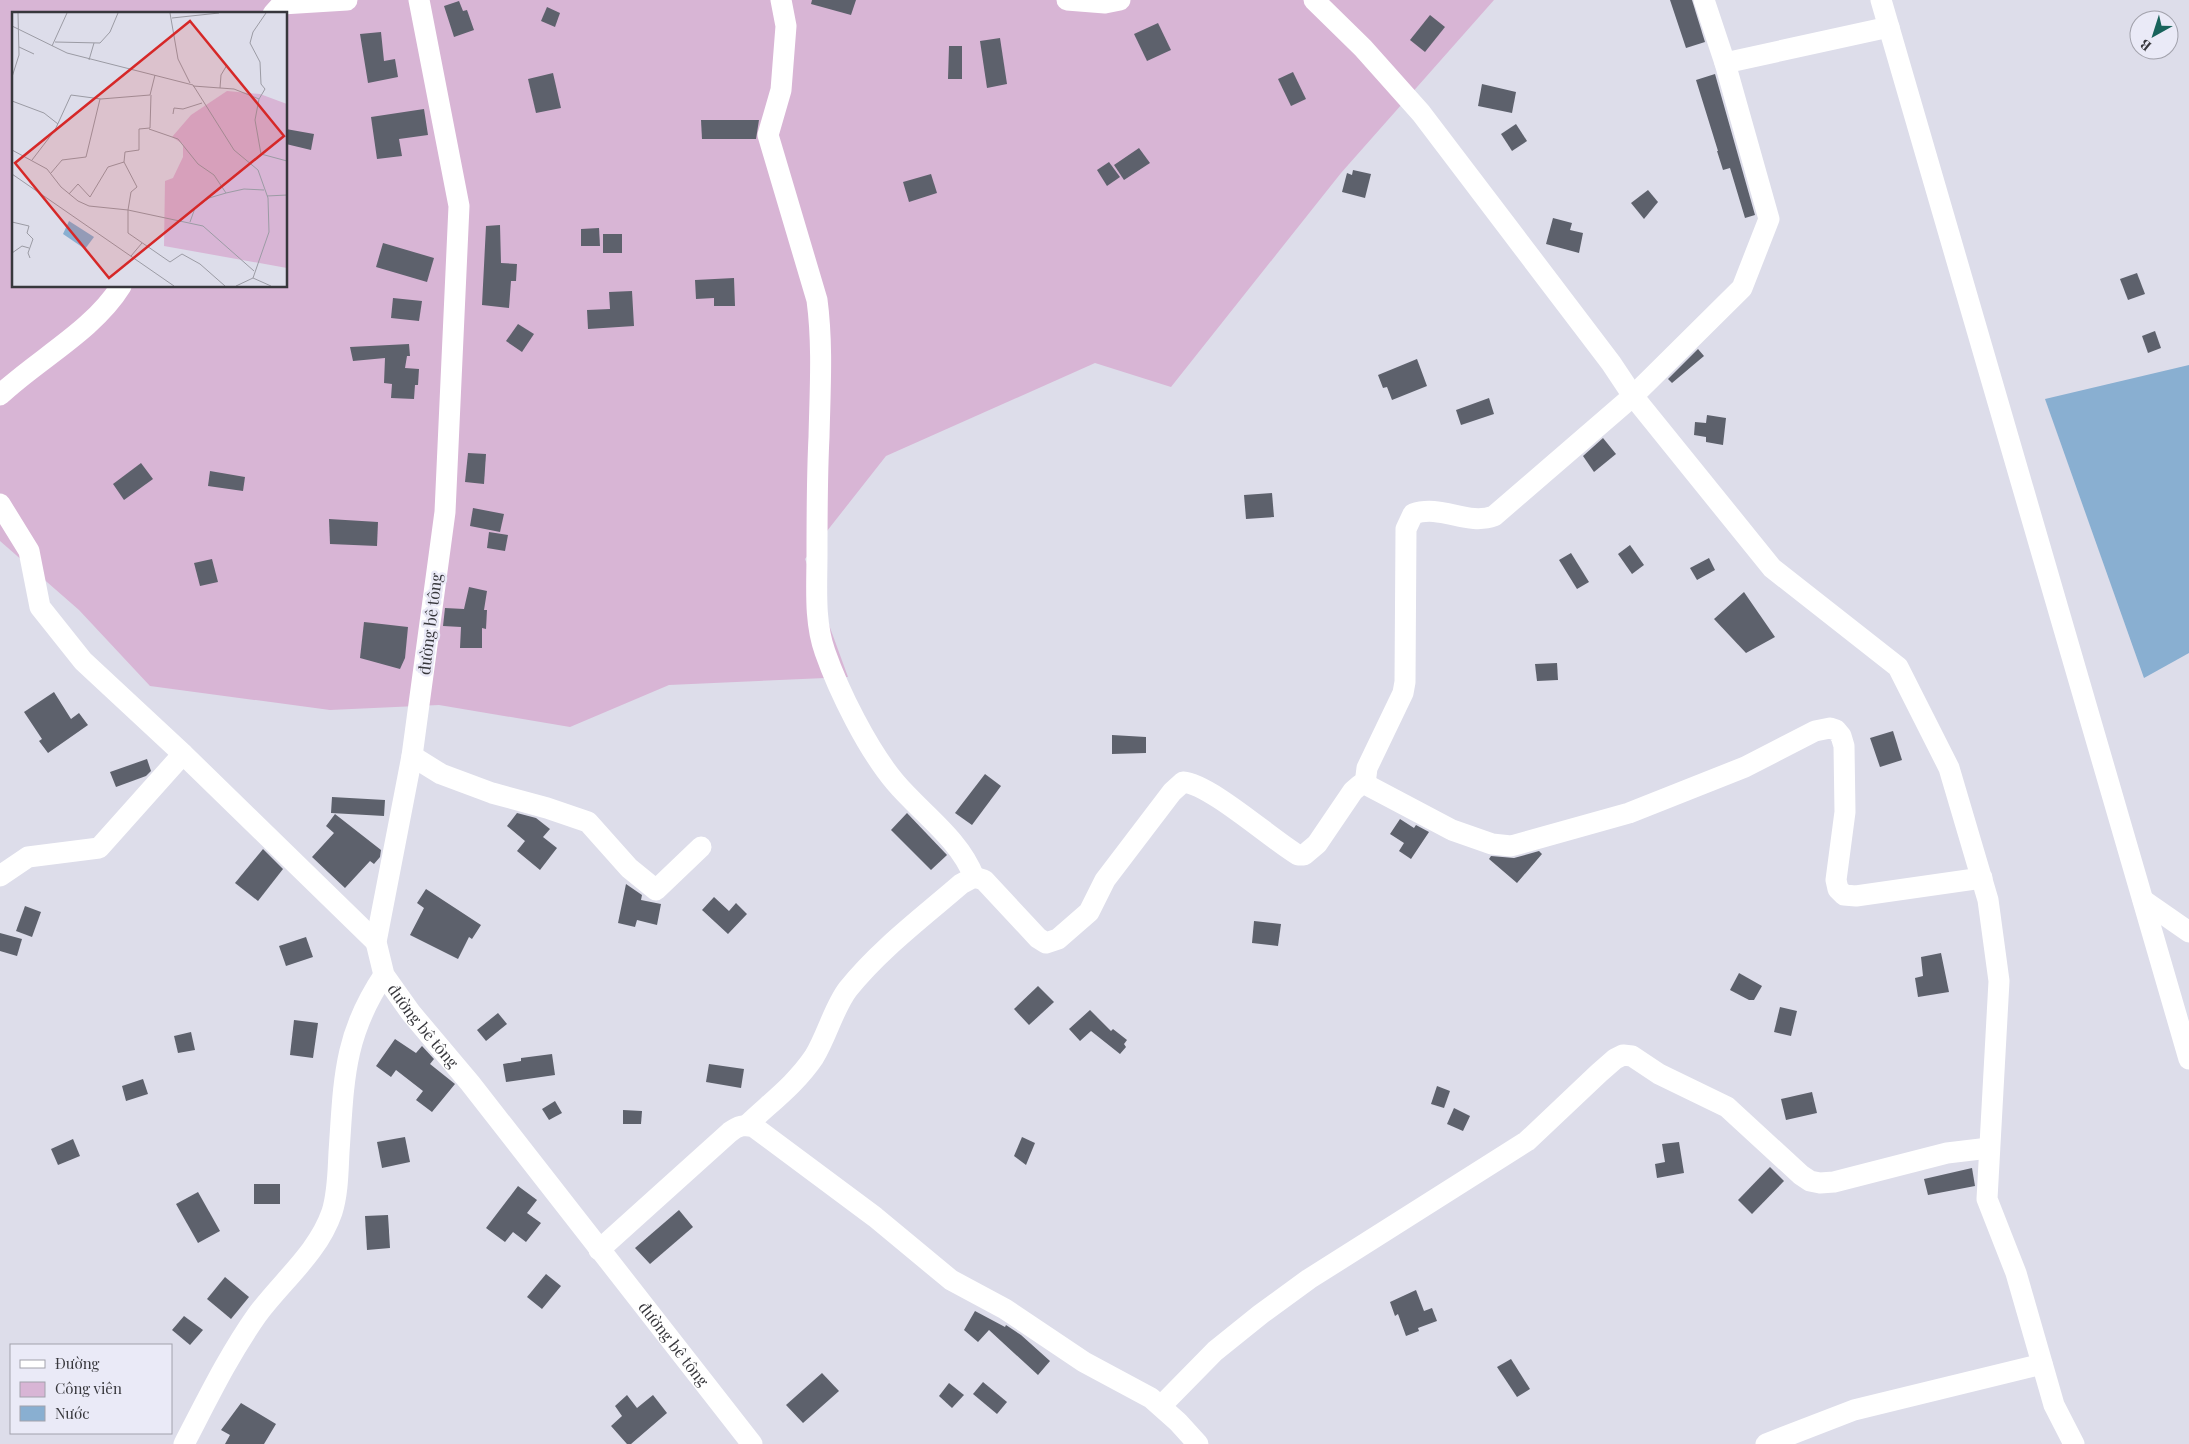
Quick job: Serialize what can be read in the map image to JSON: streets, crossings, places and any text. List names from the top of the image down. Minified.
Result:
{"streets":{"street":["đường bê tông"]},"legend":["Đường","Công viên","Nước"],"north":"bottom left"}
